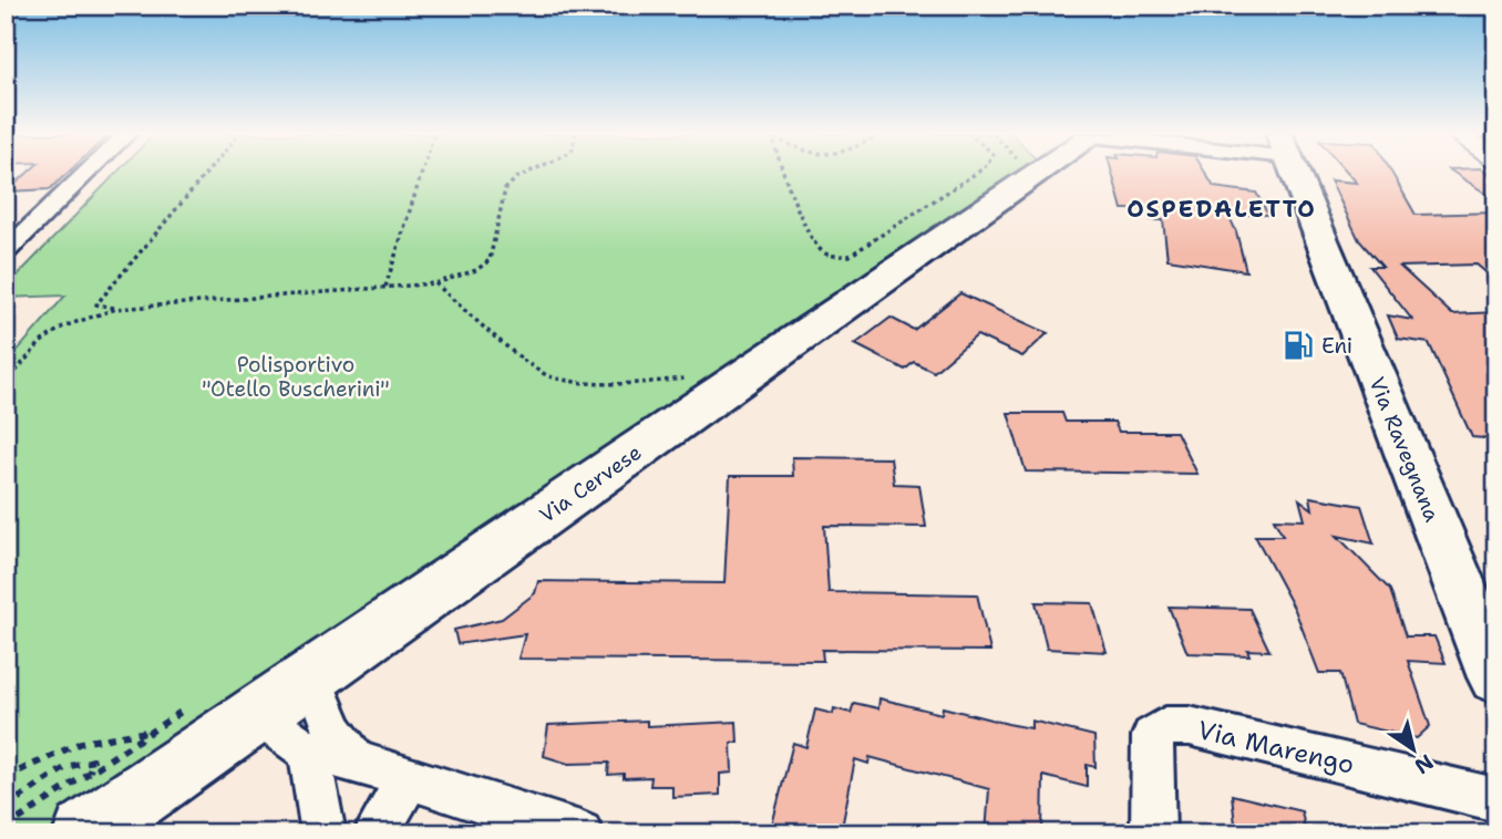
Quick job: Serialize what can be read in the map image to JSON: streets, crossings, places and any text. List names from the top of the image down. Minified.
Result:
{"streets":{"main road":["Via Ravegnana","Via Cervese"],"street":["Via Marengo"]},"districts":["OSPEDALETTO"],"parks":["Polisportivo \"Otello Buscherini\""],"places":{"fuel station":["Eni"]},"north":"bottom right"}
